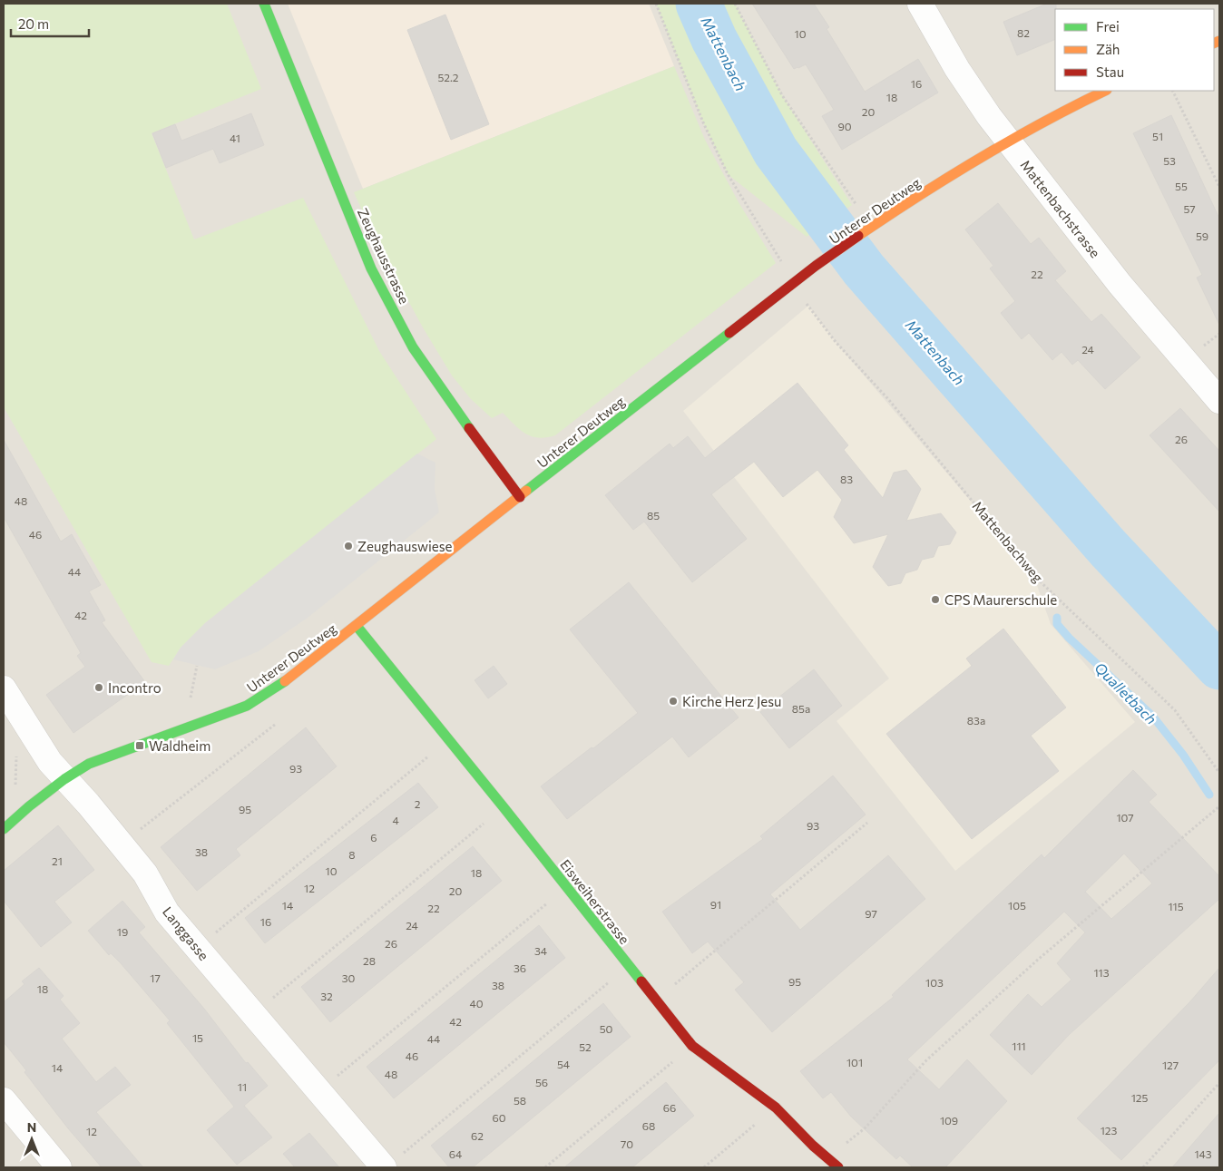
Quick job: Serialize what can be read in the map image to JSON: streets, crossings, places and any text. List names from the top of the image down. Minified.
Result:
{"streets":{"main road":["Unterer Deutweg","Zeughausstrasse","Eisweiherstrasse"],"street":["Mattenbachstrasse","Langgasse"],"path":["Mattenbachweg"]},"crossings":[["Mattenbachstrasse","Unterer Deutweg"],["Unterer Deutweg","Zeughausstrasse"],["Unterer Deutweg","Eisweiherstrasse"],["Unterer Deutweg","Langgasse"]],"water":["Mattenbach","Qualletbach"],"places":{"other":["Zeughauswiese","CPS Maurerschule","Incontro","Kirche Herz Jesu"],"transit":["Waldheim"]},"house_numbers":["82","10","52.2","16","18","20","90","51","41","53","55","57","59","22","24","26","83","48","85","46","44","42","85a","83a","93","2","95","107","4","93","6","38","8","21","10","18","12","20","91","14","105","115","22","97","16","24","19","26","34","28","36","113","17","30","95","103","38","18","32","40","42","50","15","44","111","52","46","101","54","127","14","48","56","11","125","58","66","60","109","68","123","12","62","70","64","143"],"legend":["Frei","Zäh","Stau"],"scale_bar":"20 m","north":"top"}
